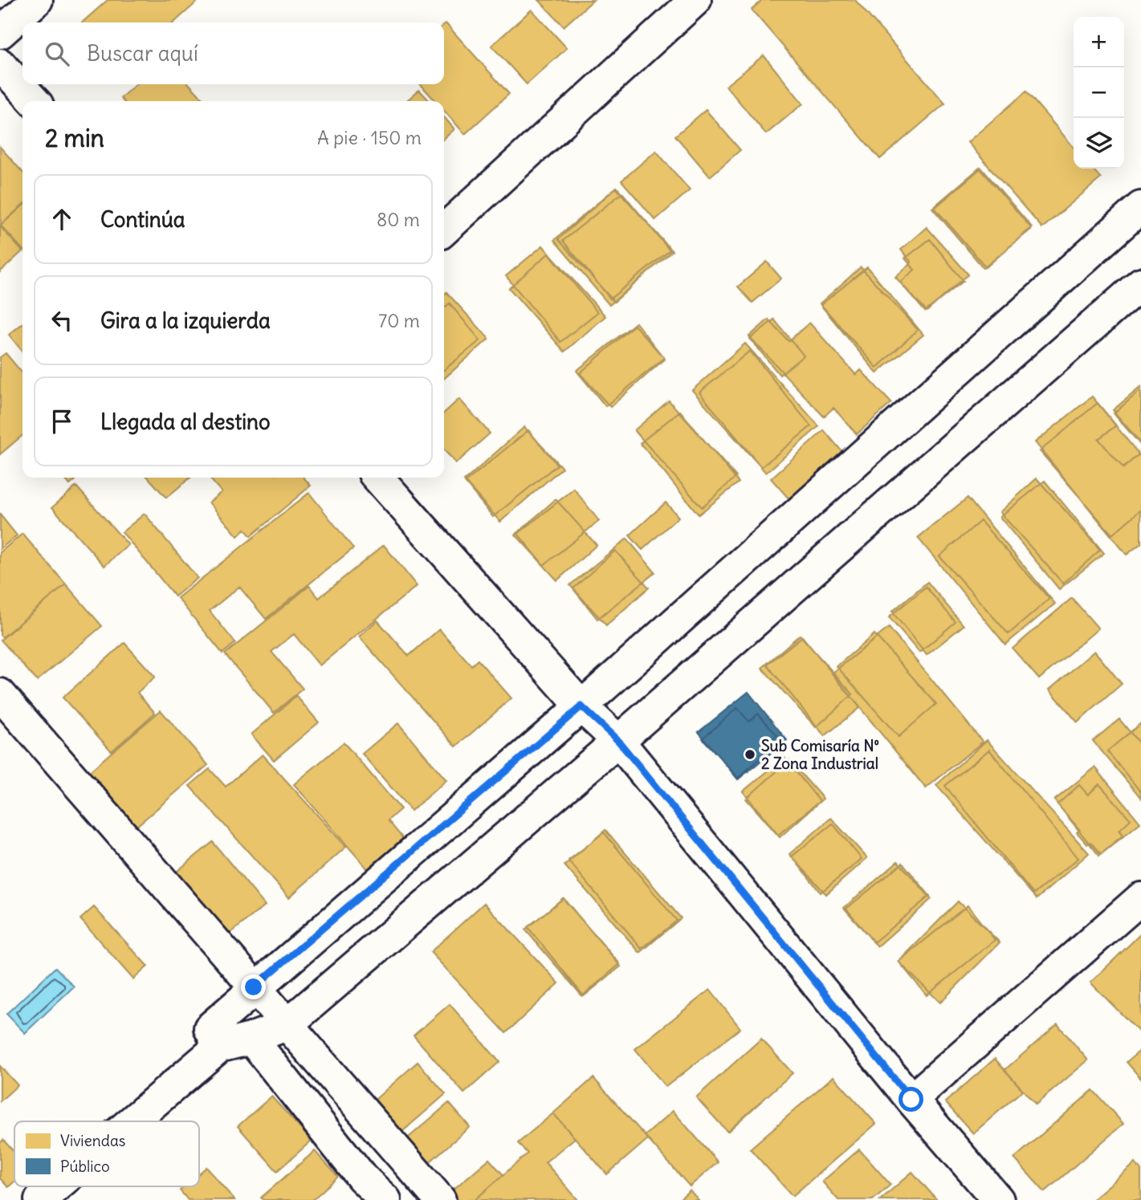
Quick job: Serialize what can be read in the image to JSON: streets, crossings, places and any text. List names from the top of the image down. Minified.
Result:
{"places":["Sub Comisaría N° 2 Zona Industrial"],"legend":["Viviendas","Público"],"page":{"map_buttons":["+","−"],"search":"Buscar aquí","heading":["2 min","A pie · 150 m"],"list":[["Continúa","80 m"],["Gira a la izquierda","70 m"],"Llegada al destino"]}}
